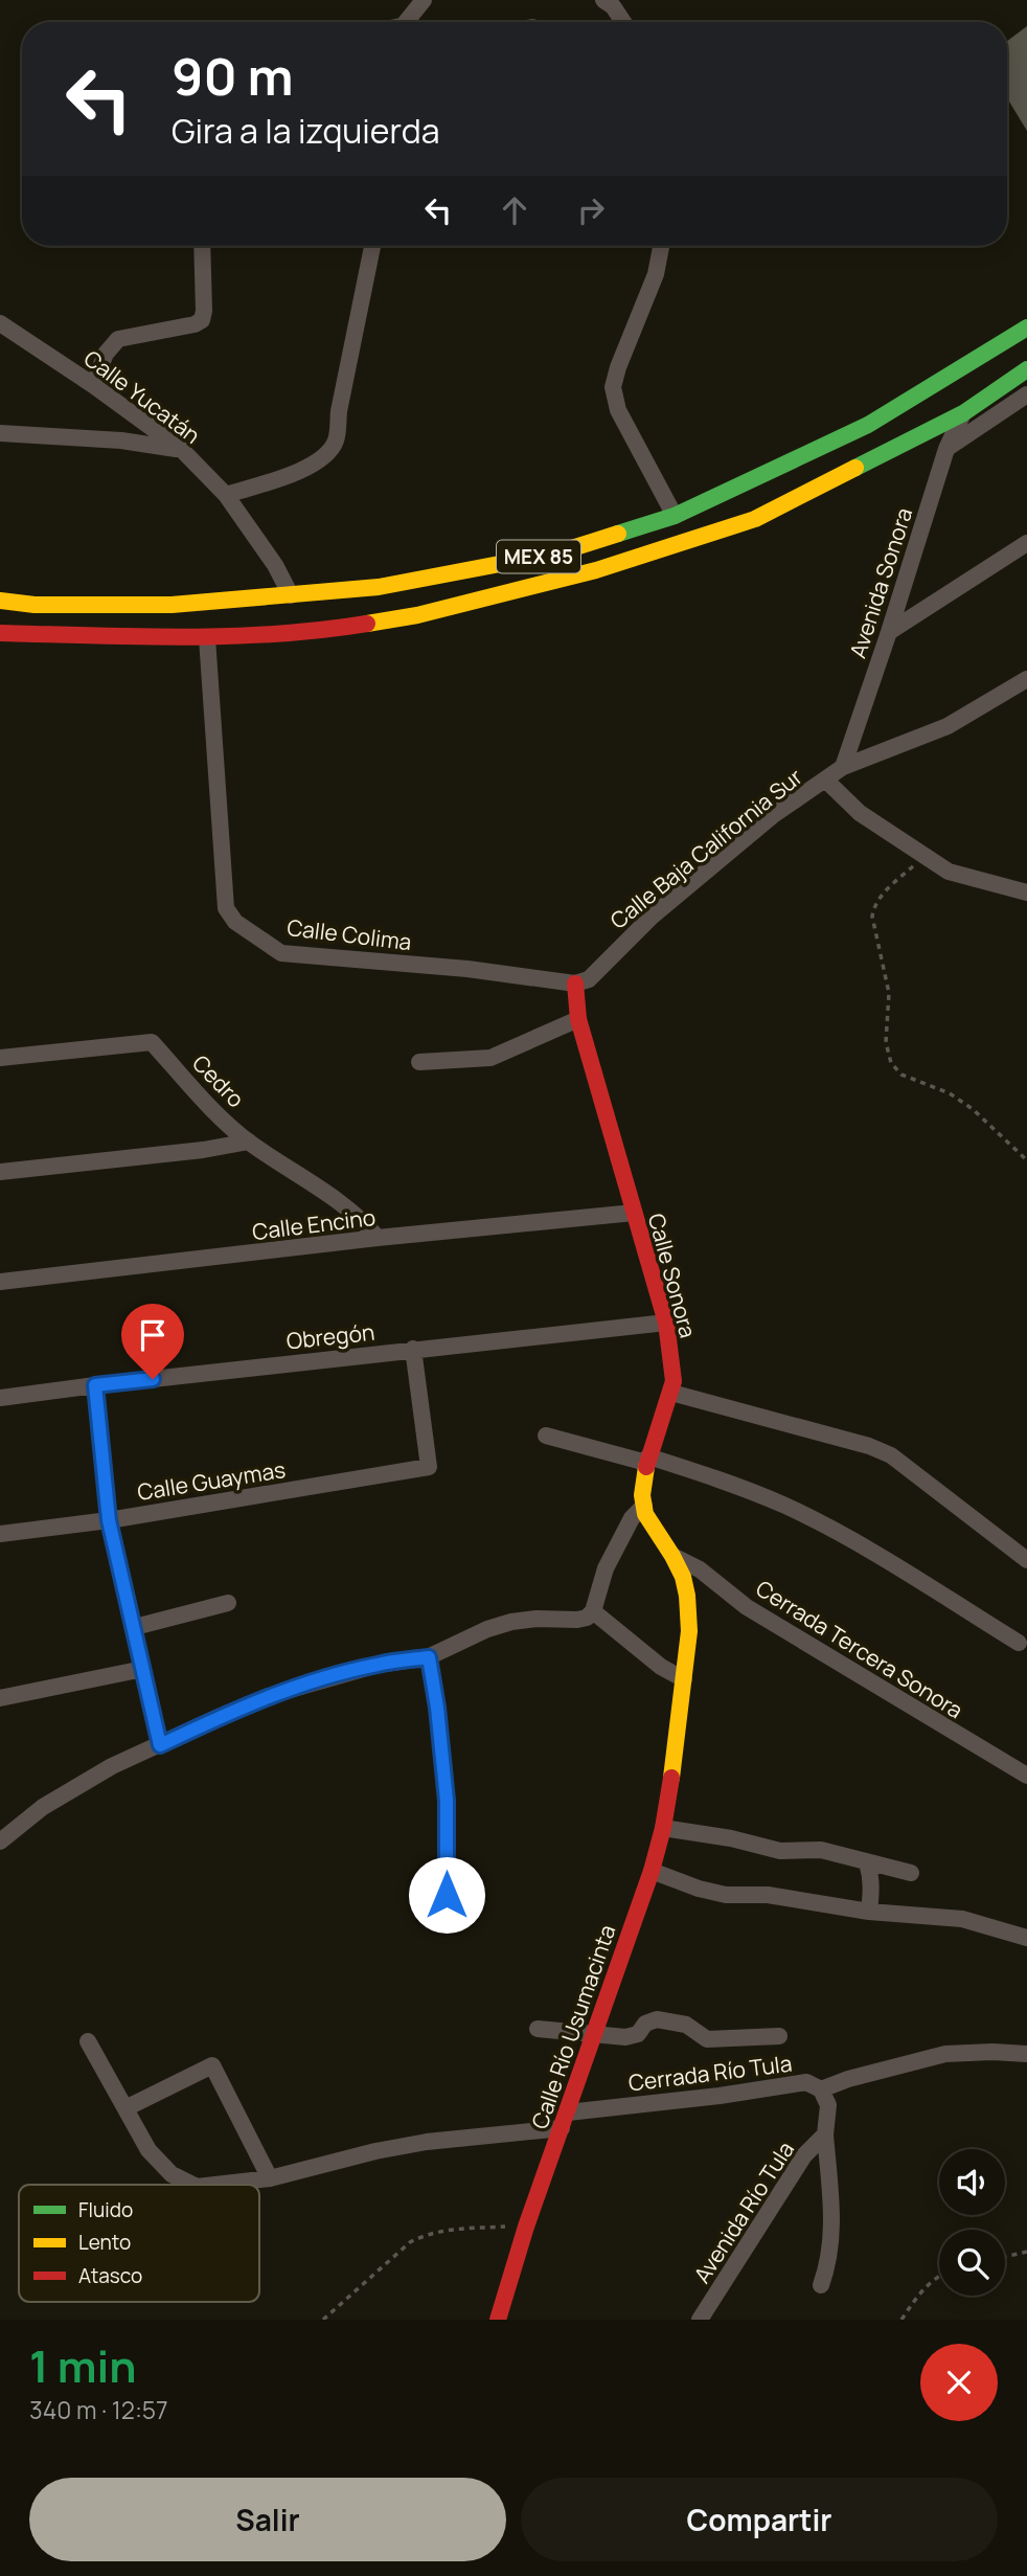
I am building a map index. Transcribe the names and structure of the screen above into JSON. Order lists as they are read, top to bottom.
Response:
{
  "streets": {
    "main road": ["MEX 85", "Calle Sonora", "Calle Río Usumacinta"],
    "street": [
      "Calle Yucatán",
      "Avenida Sonora",
      "Calle Baja California Sur",
      "Calle Colima",
      "Cedro",
      "Calle Encino",
      "Obregón",
      "Calle Guaymas",
      "Cerrada Tercera Sonora",
      "Cerrada Río Tula",
      "Avenida Río Tula"
    ]
  },
  "crossings": [
    ["Calle Yucatán", "MEX 85"],
    ["MEX 85", "Avenida Sonora"],
    ["MEX 85", "Calle Colima"],
    ["Avenida Sonora", "Calle Baja California Sur"],
    ["Calle Baja California Sur", "Calle Colima"],
    ["Calle Baja California Sur", "Calle Sonora"],
    ["Calle Colima", "Calle Sonora"],
    ["Cedro", "Calle Encino"],
    ["Calle Encino", "Calle Sonora"],
    ["Calle Sonora", "Obregón"],
    ["Calle Sonora", "Cerrada Tercera Sonora"],
    ["Calle Sonora", "Calle Río Usumacinta"],
    ["Obregón", "Calle Guaymas"],
    ["Calle Río Usumacinta", "Cerrada Río Tula"],
    ["Cerrada Río Tula", "Avenida Río Tula"]
  ],
  "legend": ["Fluido", "Lento", "Atasco"],
  "page": {
    "turn": ["90 m", "Gira a la izquierda"],
    "heading": ["1 min", "340 m · 12:57"],
    "buttons": ["Salir", "Compartir"]
  }
}
